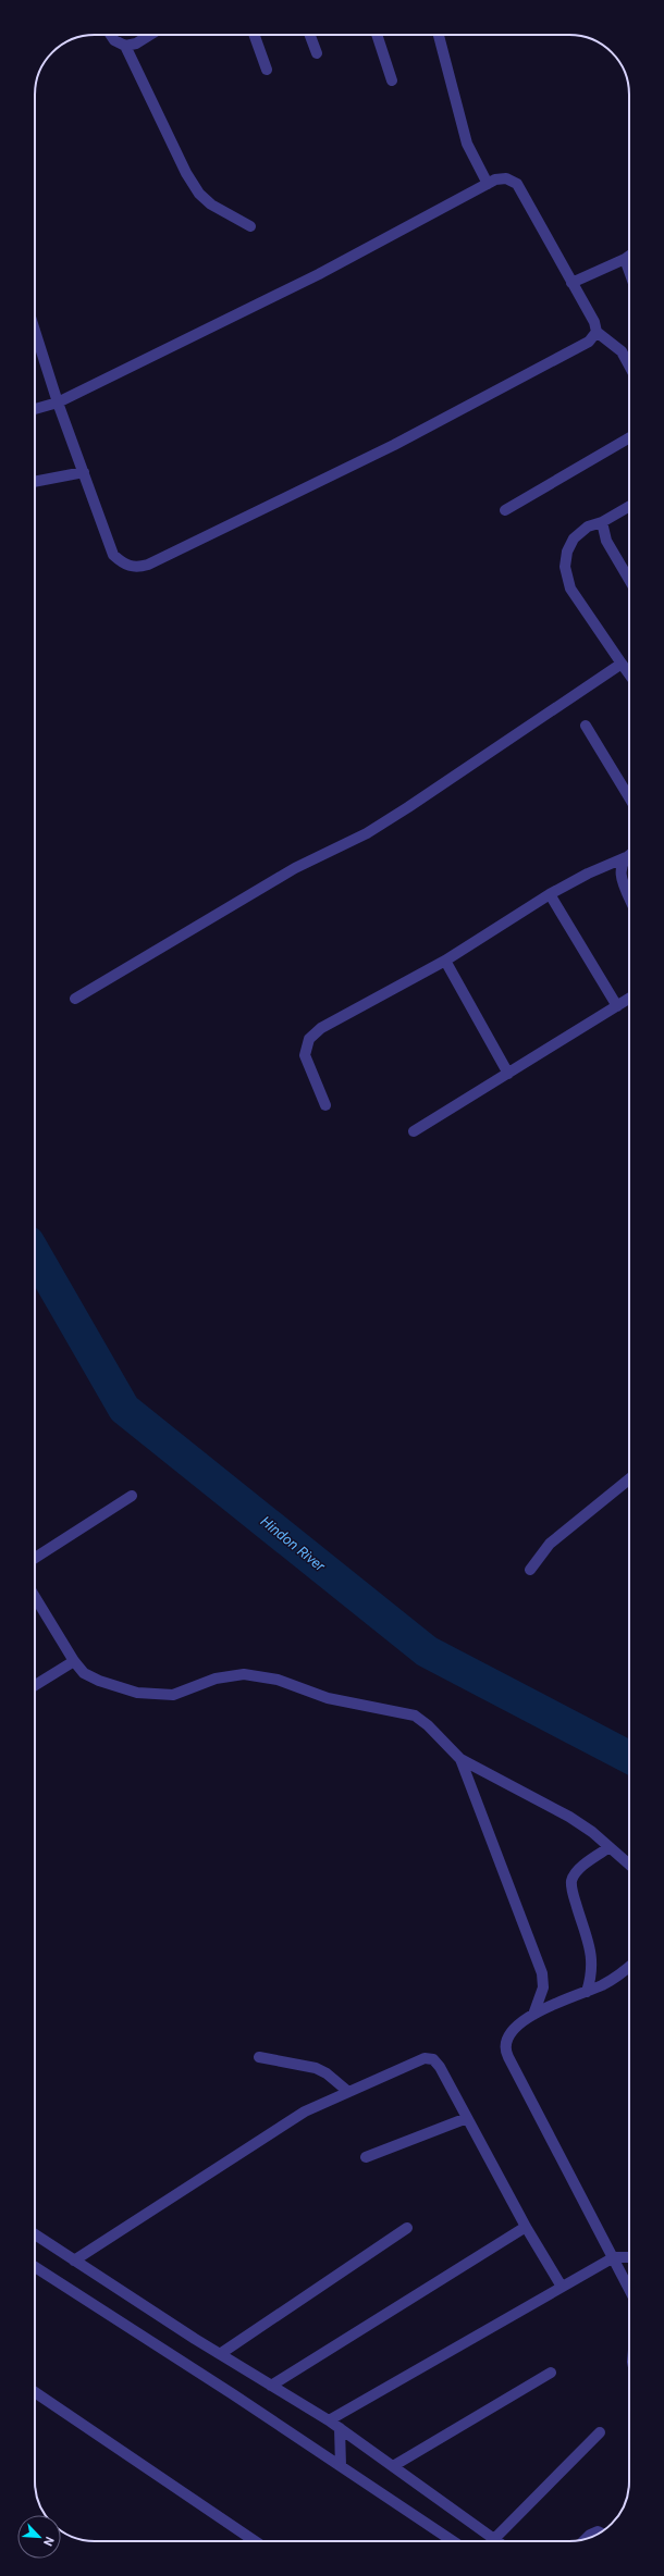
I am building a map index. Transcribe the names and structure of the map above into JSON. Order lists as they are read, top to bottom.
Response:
{
  "water": ["Hindon River"],
  "north": "bottom right"
}
